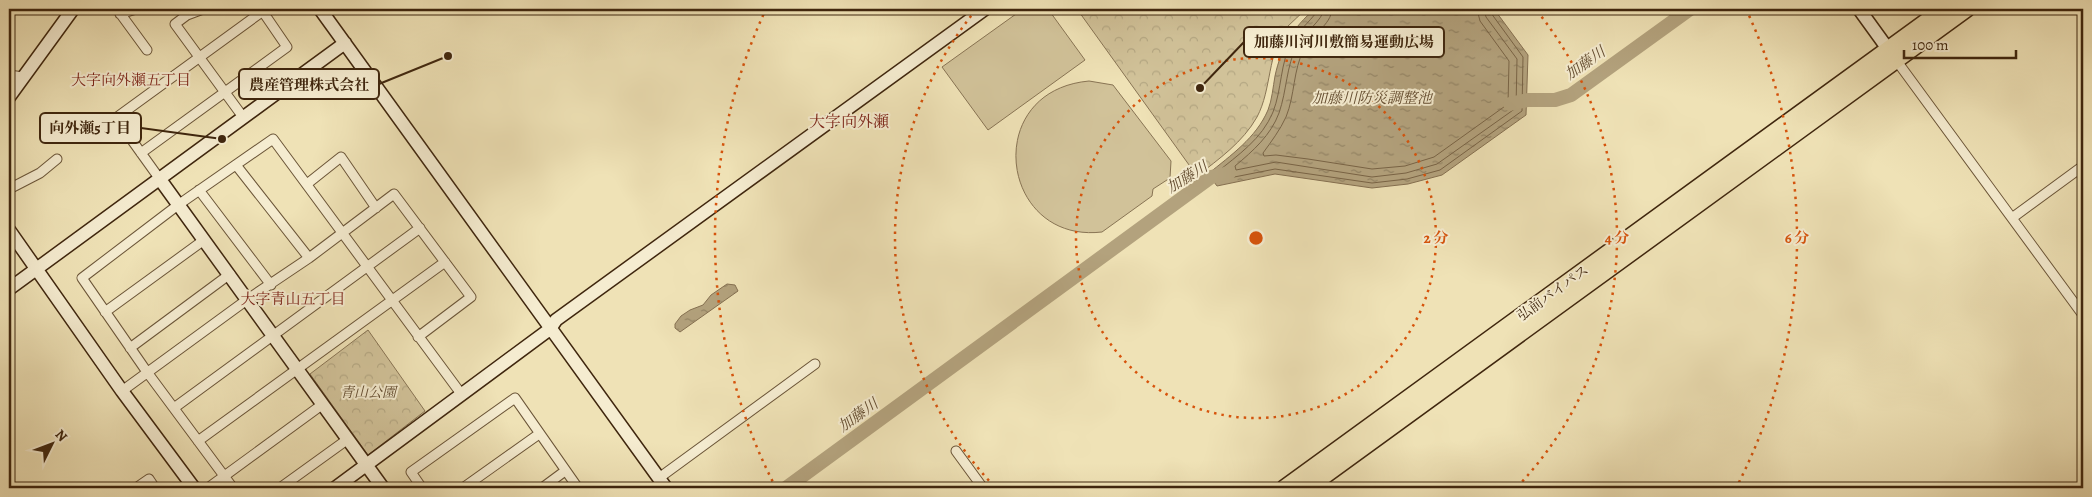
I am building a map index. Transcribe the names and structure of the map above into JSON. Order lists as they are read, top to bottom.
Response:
{
  "streets": {
    "highway": ["弘前バイパス"]
  },
  "districts": ["大字向外瀬五丁目", "大字向外瀬", "大字青山五丁目"],
  "water": ["加藤川", "加藤川防災調整池"],
  "parks": ["青山公園"],
  "places": ["農産管理株式会社", "加藤川河川敷簡易運動広場", "向外瀬5丁目"],
  "scale_bar": "100 m",
  "north": "top right",
  "rings": ["2 分", "4 分", "6 分"]
}
